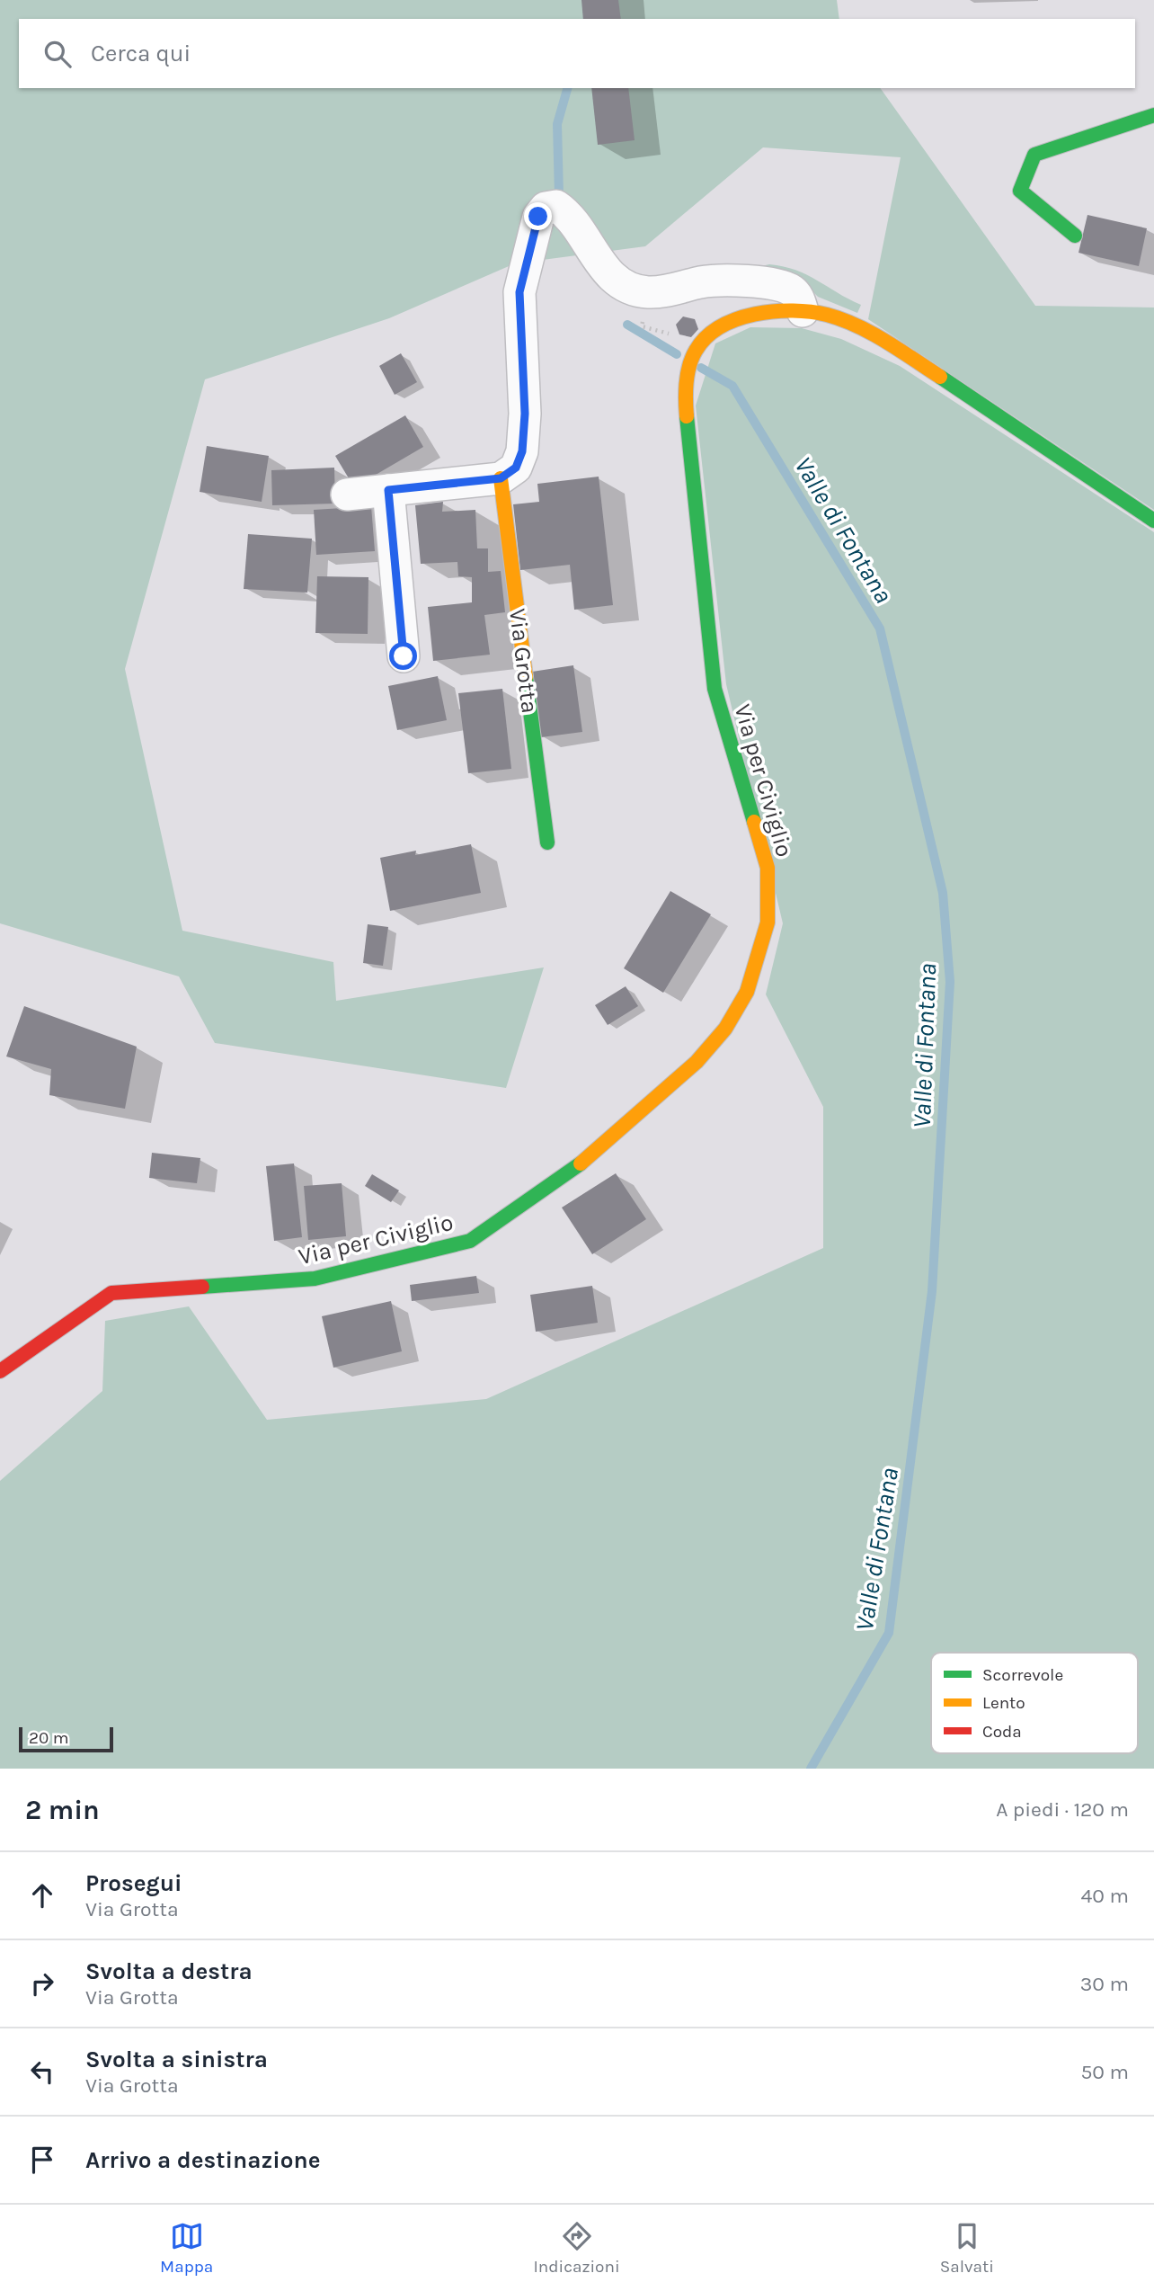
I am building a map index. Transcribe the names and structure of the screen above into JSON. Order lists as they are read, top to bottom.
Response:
{
  "streets": {
    "street": ["Via Grotta", "Via per Civiglio"]
  },
  "water": ["Valle di Fontana"],
  "legend": ["Scorrevole", "Lento", "Coda"],
  "scale_bar": "20 m",
  "page": {
    "search": "Cerca qui",
    "scale": "20 m",
    "heading": ["2 min", "A piedi · 120 m"],
    "list": [
      ["Prosegui", "Via Grotta", "40 m"],
      ["Svolta a destra", "Via Grotta", "30 m"],
      ["Svolta a sinistra", "Via Grotta", "50 m"],
      "Arrivo a destinazione"
    ],
    "nav": ["Mappa", "Indicazioni", "Salvati"]
  }
}
